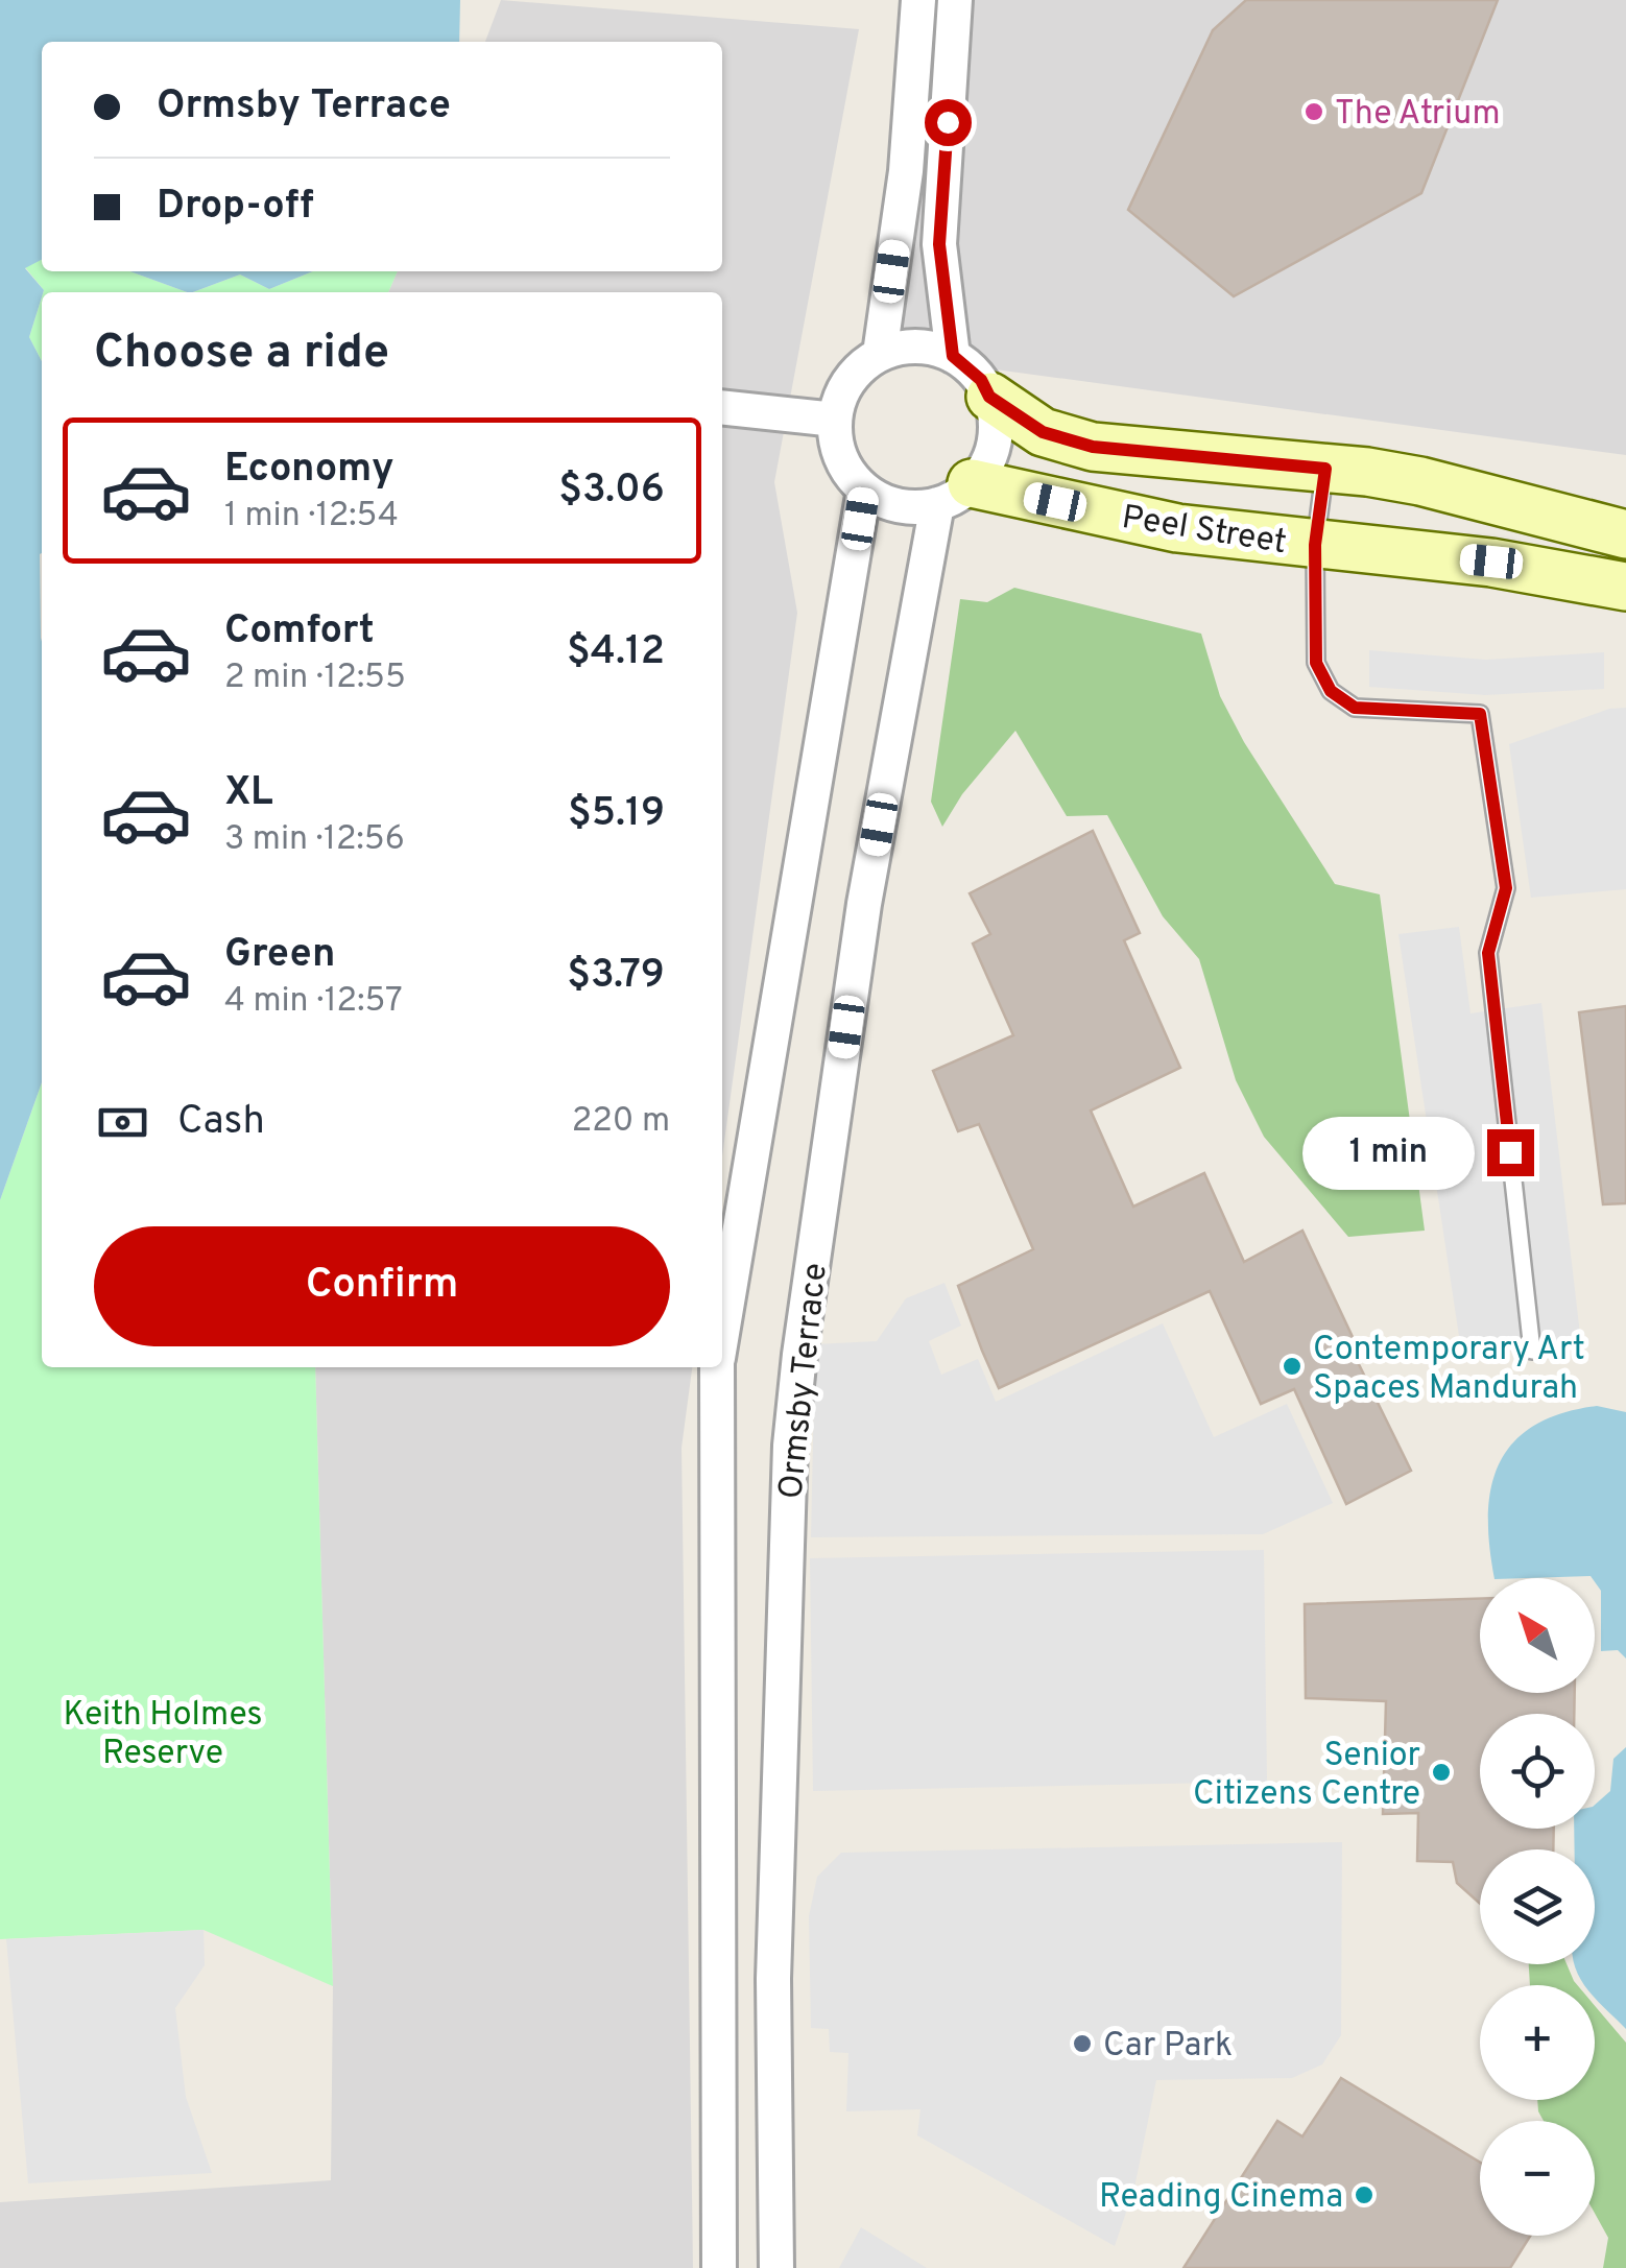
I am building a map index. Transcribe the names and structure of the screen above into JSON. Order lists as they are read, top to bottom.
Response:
{
  "streets": {
    "street": ["Peel Street", "Ormsby Terrace"]
  },
  "crossings": [
    ["Peel Street", "Ormsby Terrace"]
  ],
  "parks": ["Keith Holmes Reserve"],
  "places": [
    "The Atrium",
    "Contemporary Art Spaces Mandurah",
    "Senior Citizens Centre",
    "Car Park",
    "Reading Cinema"
  ],
  "north": "top left",
  "page": {
    "banner": ["Ormsby Terrace", "Drop-off"],
    "heading": "Choose a ride",
    "list": [
      {
        "name": "Economy",
        "note": "1 min · 12:54",
        "value": "$3.06"
      },
      {
        "name": "Comfort",
        "note": "2 min · 12:55",
        "value": "$4.12"
      },
      {
        "name": "XL",
        "note": "3 min · 12:56",
        "value": "$5.19"
      },
      {
        "name": "Green",
        "note": "4 min · 12:57",
        "value": "$3.79"
      }
    ],
    "pay": ["Cash", "220 m"],
    "bubble": "1 min",
    "buttons": "Confirm",
    "map_buttons": ["+", "−"]
  }
}
